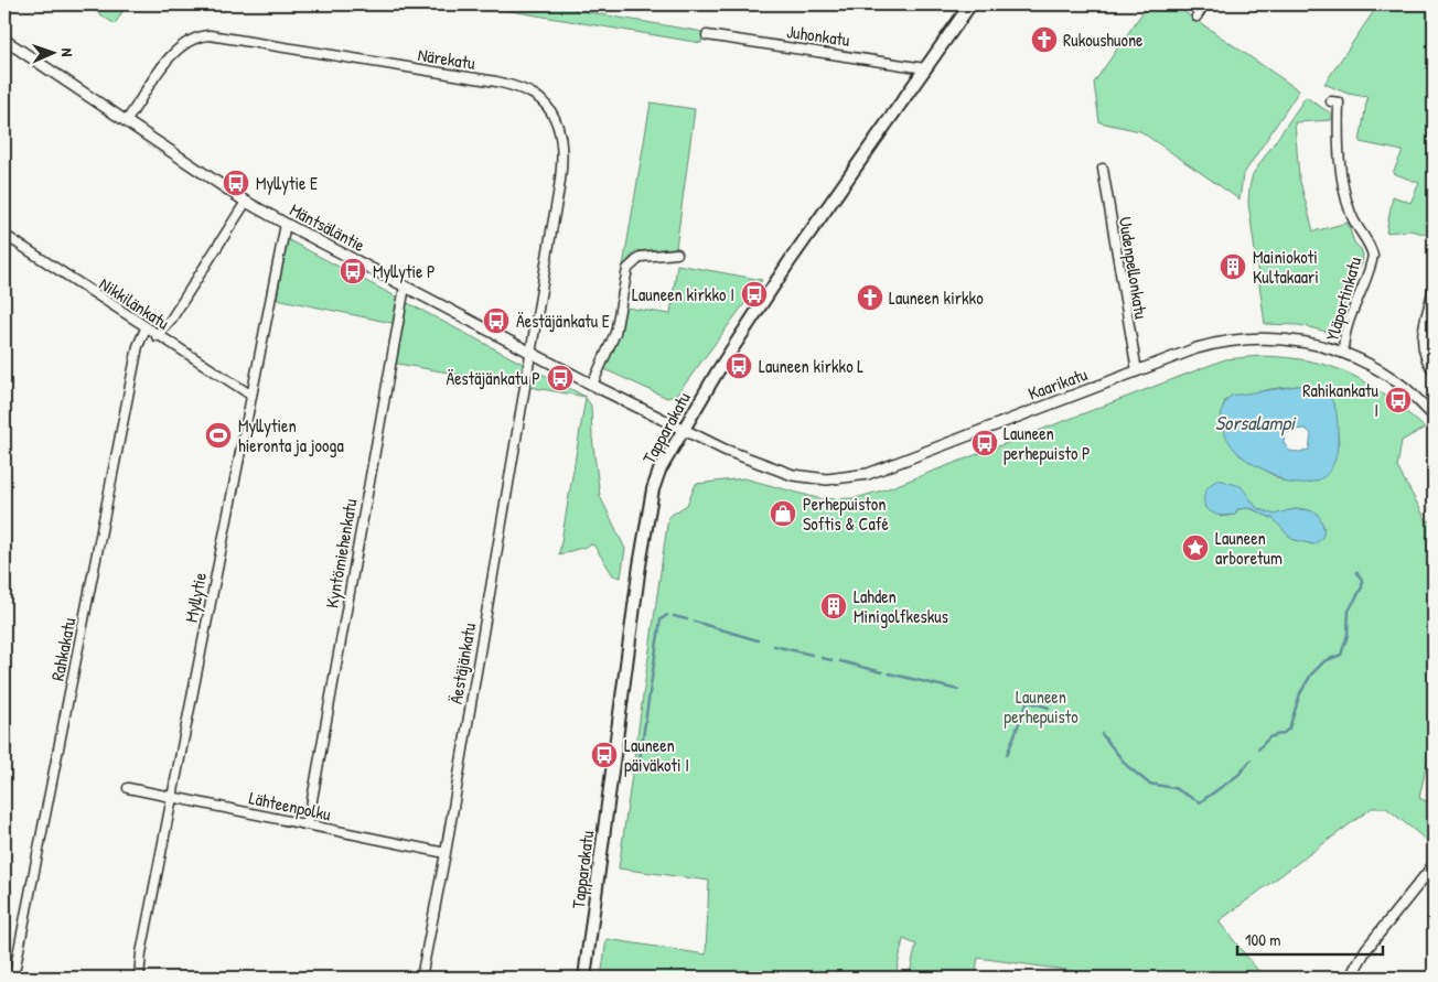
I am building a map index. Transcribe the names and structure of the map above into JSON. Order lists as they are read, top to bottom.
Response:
{
  "streets": {
    "main road": ["Tapparakatu"],
    "street": [
      "Juhonkatu",
      "Närekatu",
      "Mäntsäläntie",
      "Uudenpellonkatu",
      "Yläportinkatu",
      "Nikkilänkatu",
      "Kaarikatu",
      "Kyntömiehenkatu",
      "Myllytie",
      "Rahkakatu",
      "Äestäjänkatu",
      "Lähteenpolku"
    ]
  },
  "crossings": [
    ["Juhonkatu", "Tapparakatu"],
    ["Närekatu", "Mäntsäläntie"],
    ["Närekatu", "Äestäjänkatu"],
    ["Mäntsäläntie", "Kaarikatu"],
    ["Mäntsäläntie", "Tapparakatu"],
    ["Mäntsäläntie", "Kyntömiehenkatu"],
    ["Mäntsäläntie", "Myllytie"],
    ["Mäntsäläntie", "Äestäjänkatu"],
    ["Uudenpellonkatu", "Kaarikatu"],
    ["Yläportinkatu", "Kaarikatu"],
    ["Nikkilänkatu", "Myllytie"],
    ["Nikkilänkatu", "Rahkakatu"],
    ["Kaarikatu", "Tapparakatu"],
    ["Kyntömiehenkatu", "Lähteenpolku"],
    ["Myllytie", "Lähteenpolku"],
    ["Äestäjänkatu", "Lähteenpolku"]
  ],
  "water": ["Sorsalampi"],
  "parks": ["Launeen perhepuisto"],
  "places": {
    "church": ["Rukoushuone", "Launeen kirkko"],
    "bus stop": [
      "Myllytie E",
      "Myllytie P",
      "Launeen kirkko I",
      "Äestäjänkatu E",
      "Launeen kirkko L",
      "Äestäjänkatu P",
      "Rahikankatu I",
      "Launeen perhepuisto P",
      "Launeen päiväkoti I"
    ],
    "building": ["Mainiokoti Kultakaari", "Lahden Minigolfkeskus"],
    "sports": ["Myllytien hieronta ja jooga"],
    "shop": ["Perhepuiston Softis & Café"],
    "place": ["Launeen arboretum"]
  },
  "scale_bar": "100 m",
  "north": "right"
}
